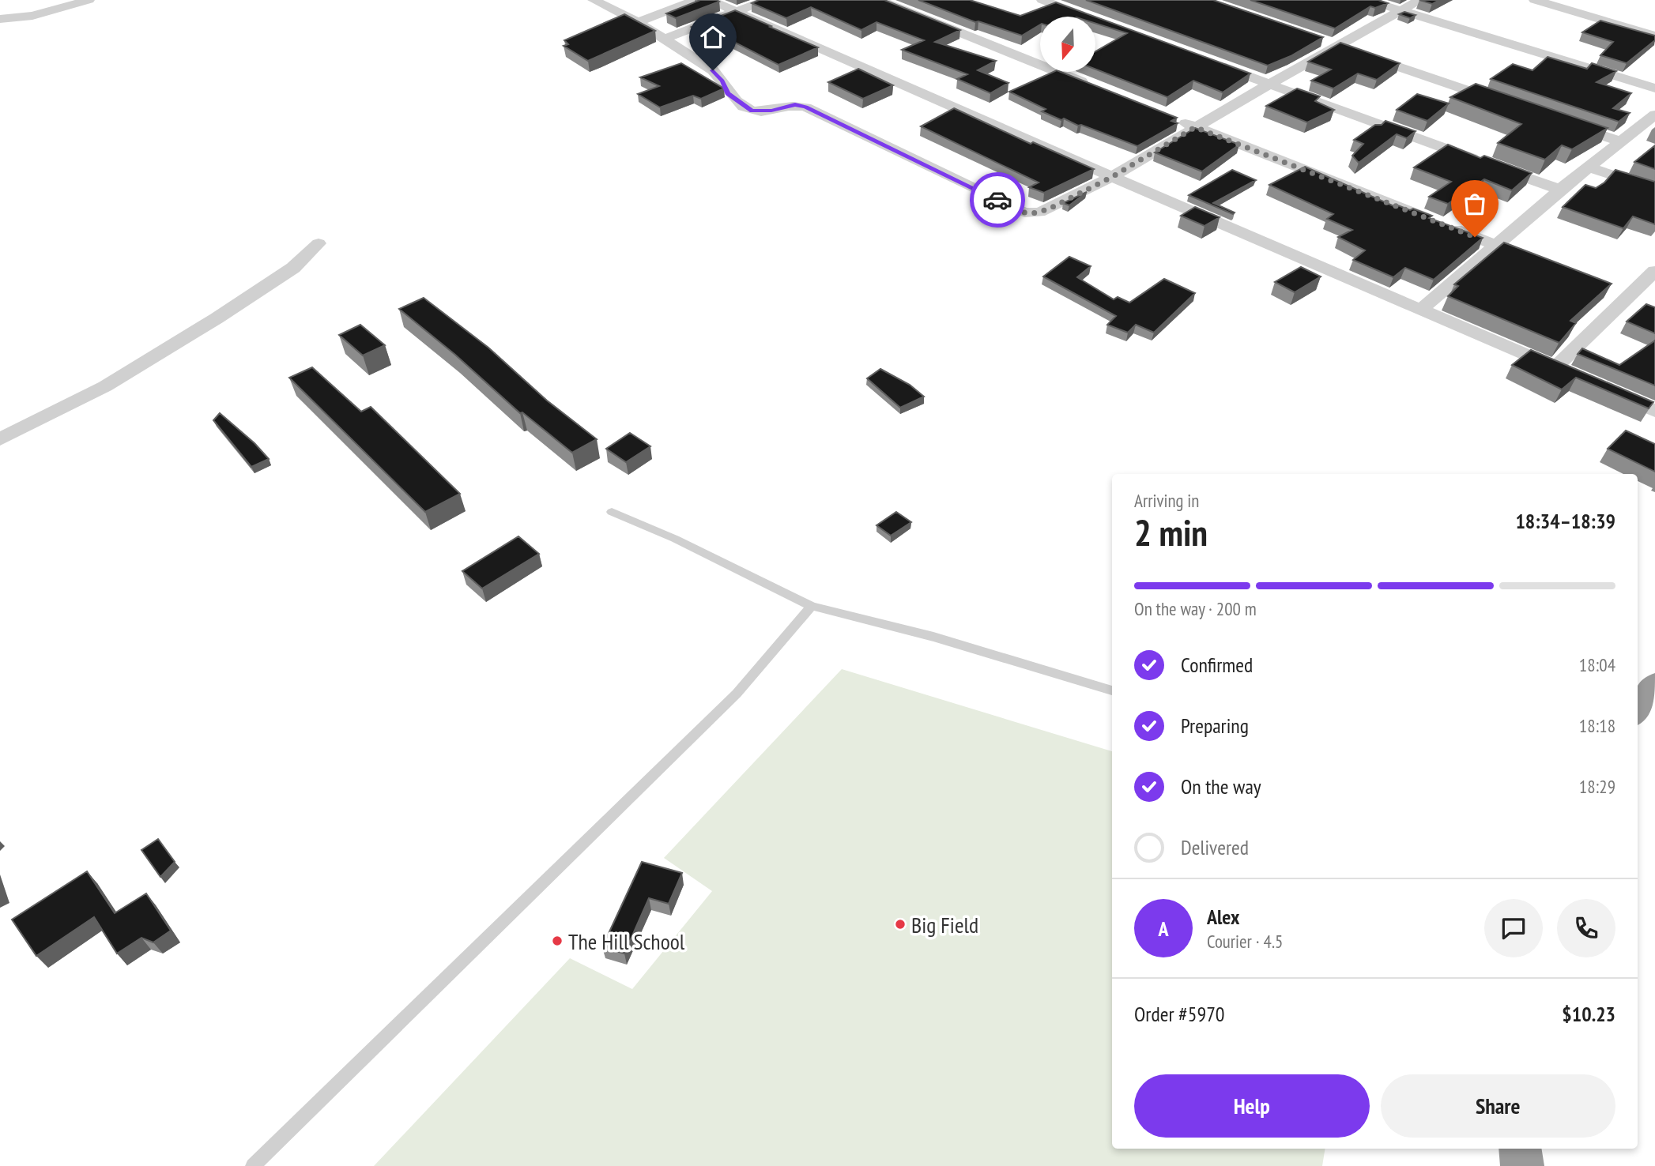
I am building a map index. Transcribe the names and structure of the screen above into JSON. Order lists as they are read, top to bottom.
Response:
{
  "places": ["Big Field", "The Hill School"],
  "north": "bottom",
  "page": {
    "heading": ["2 min", "Arriving in", "18:34–18:39"],
    "panel": [
      "Alex",
      "Courier · 4.5",
      "Order #5970",
      "$10.23"
    ],
    "bar": "On the way · 200 m",
    "list": [
      ["Confirmed", "18:04"],
      ["Preparing", "18:18"],
      ["On the way", "18:29"],
      "Delivered"
    ],
    "round": "A",
    "buttons": ["Help", "Share"]
  }
}
